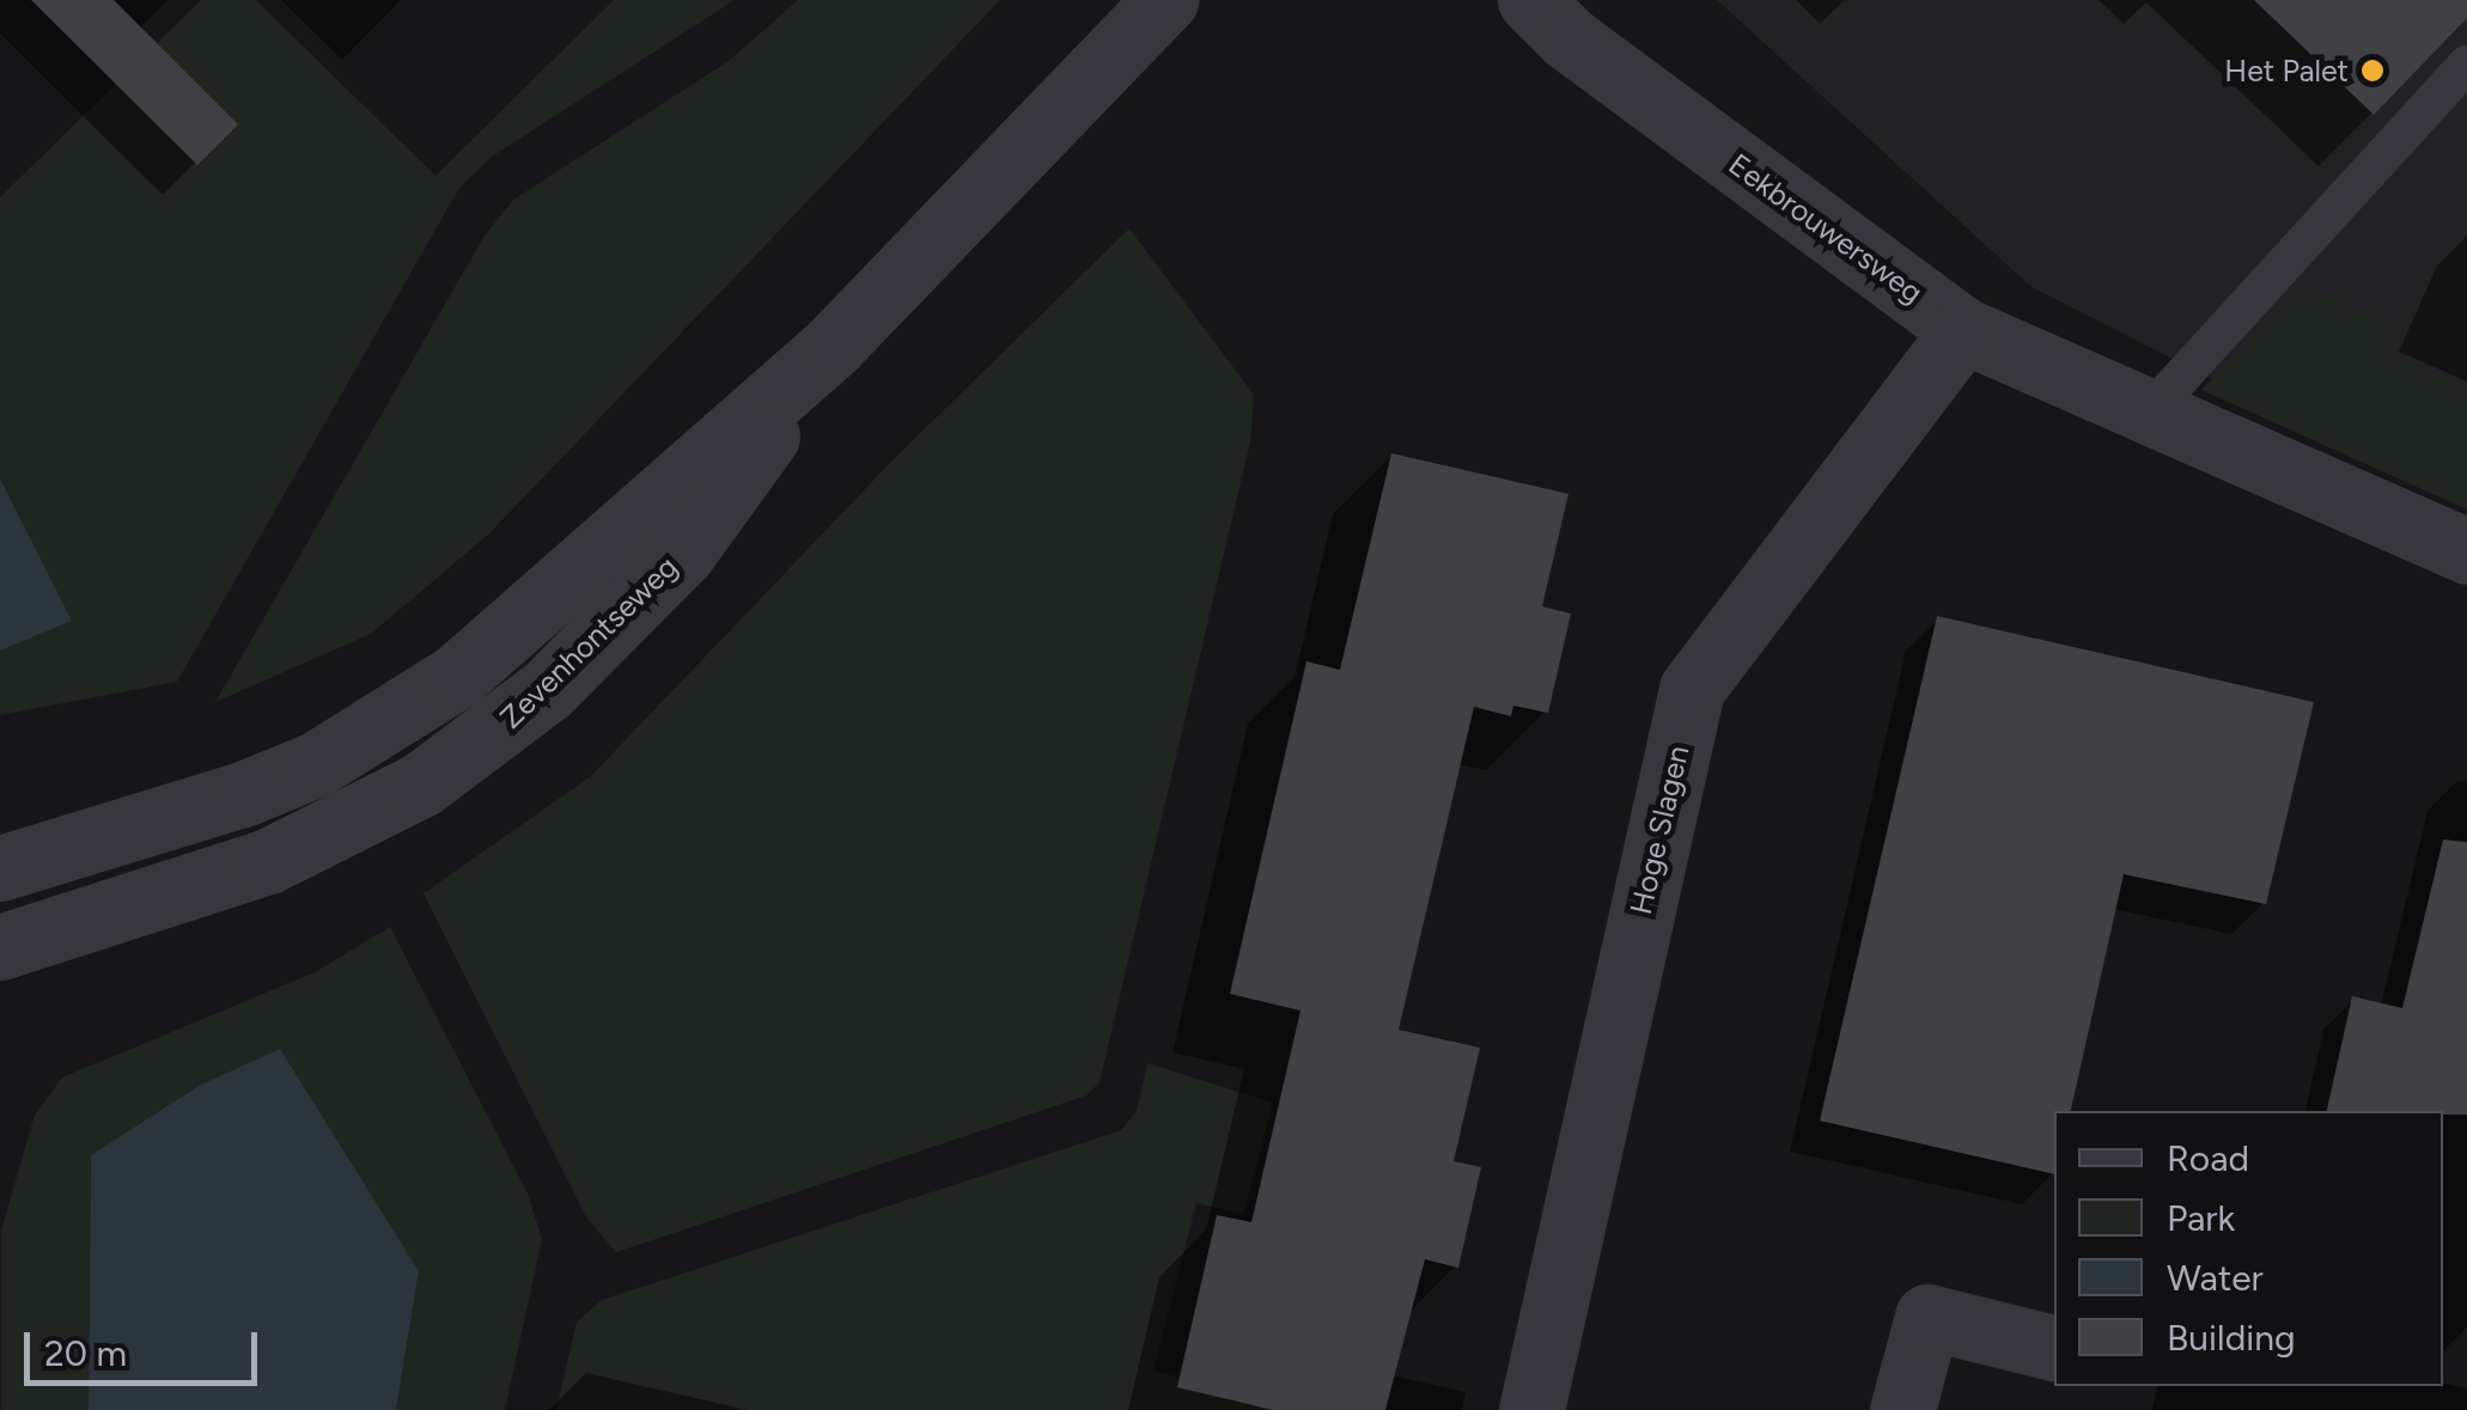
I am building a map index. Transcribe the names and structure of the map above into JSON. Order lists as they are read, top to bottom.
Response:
{
  "streets": {
    "street": ["Eekbrouwersweg", "Zevenhontseweg", "Hoge Slagen"]
  },
  "crossings": [
    ["Eekbrouwersweg", "Hoge Slagen"]
  ],
  "places": ["Het Palet"],
  "legend": [
    "Road",
    "Park",
    "Water",
    "Building"
  ],
  "scale_bar": "20 m"
}
